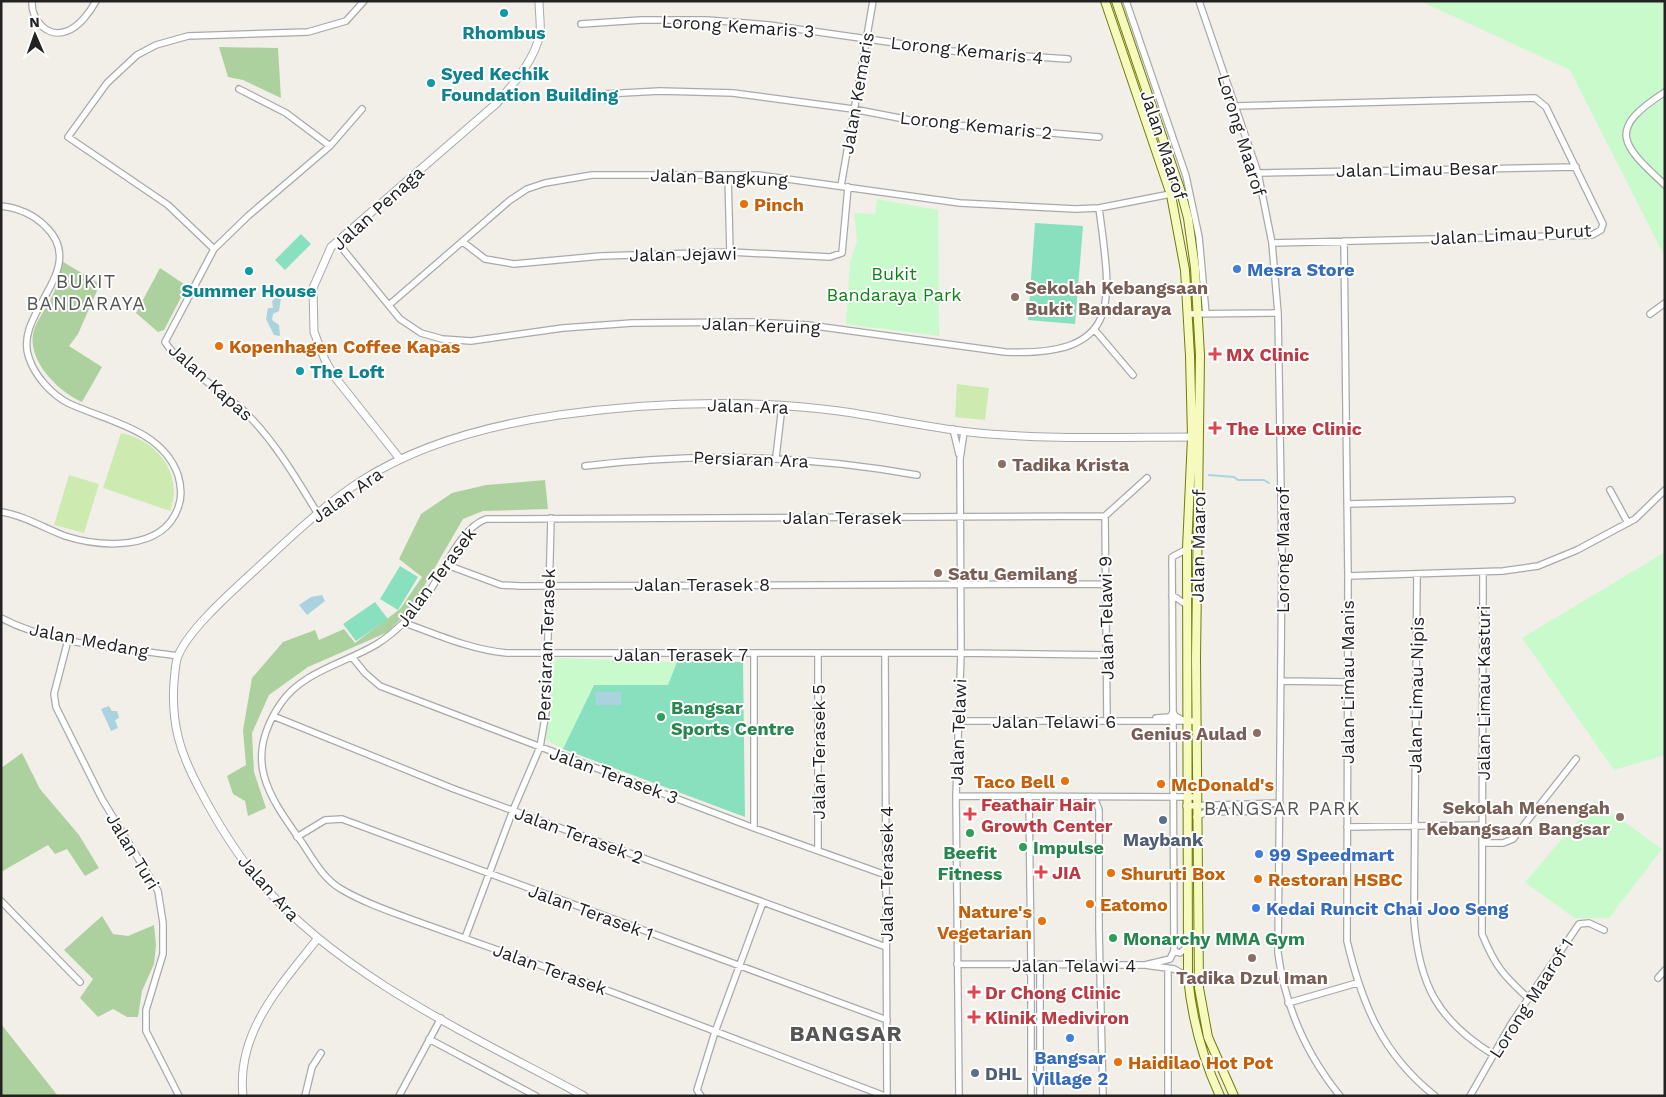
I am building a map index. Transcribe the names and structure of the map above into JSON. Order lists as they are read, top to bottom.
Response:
{
  "streets": {
    "main road": ["Jalan Maarof"],
    "street": [
      "Lorong Kemaris 3",
      "Lorong Kemaris 4",
      "Jalan Kemaris",
      "Lorong Kemaris 2",
      "Lorong Maarof",
      "Jalan Limau Besar",
      "Jalan Bangkung",
      "Jalan Penaga",
      "Jalan Limau Purut",
      "Jalan Jejawi",
      "Jalan Keruing",
      "Jalan Kapas",
      "Jalan Ara",
      "Persiaran Ara",
      "Jalan Terasek",
      "Jalan Terasek 8",
      "Jalan Telawi 9",
      "Jalan Medang",
      "Persiaran Terasek",
      "Jalan Terasek 7",
      "Jalan Limau Manis",
      "Jalan Limau Kasturi",
      "Jalan Limau Nipis",
      "Jalan Telawi 6",
      "Jalan Telawi",
      "Jalan Terasek 5",
      "Jalan Terasek 3",
      "Jalan Terasek 2",
      "Jalan Turi",
      "Jalan Terasek 4",
      "Jalan Terasek 1",
      "Jalan Telawi 4",
      "Lorong Maarof 1"
    ]
  },
  "crossings": [
    ["Lorong Kemaris 3", "Lorong Kemaris 4"],
    ["Lorong Kemaris 3", "Jalan Kemaris"],
    ["Lorong Kemaris 4", "Jalan Kemaris"],
    ["Jalan Kemaris", "Lorong Kemaris 2"],
    ["Jalan Kemaris", "Jalan Bangkung"],
    ["Lorong Maarof", "Jalan Limau Besar"],
    ["Lorong Maarof", "Jalan Limau Purut"],
    ["Jalan Maarof", "Jalan Bangkung"],
    ["Jalan Maarof", "Jalan Ara"],
    ["Jalan Maarof", "Jalan Telawi 6"],
    ["Jalan Maarof", "Jalan Telawi 4"],
    ["Jalan Limau Besar", "Jalan Limau Purut"],
    ["Jalan Bangkung", "Jalan Jejawi"],
    ["Jalan Bangkung", "Jalan Keruing"],
    ["Jalan Penaga", "Jalan Keruing"],
    ["Jalan Penaga", "Jalan Ara"],
    ["Jalan Limau Purut", "Jalan Limau Manis"],
    ["Jalan Kapas", "Jalan Ara"],
    ["Jalan Ara", "Persiaran Ara"],
    ["Jalan Ara", "Jalan Medang"],
    ["Jalan Ara", "Jalan Telawi"],
    ["Jalan Terasek", "Jalan Terasek 8"],
    ["Jalan Terasek", "Persiaran Terasek"],
    ["Jalan Terasek", "Jalan Terasek 7"],
    ["Jalan Terasek", "Jalan Telawi"],
    ["Jalan Terasek", "Jalan Terasek 3"],
    ["Jalan Terasek", "Jalan Terasek 2"],
    ["Jalan Terasek", "Jalan Terasek 4"],
    ["Jalan Terasek", "Jalan Terasek 1"],
    ["Jalan Terasek 8", "Jalan Telawi 9"],
    ["Jalan Terasek 8", "Persiaran Terasek"],
    ["Jalan Terasek 8", "Jalan Telawi"],
    ["Jalan Telawi 9", "Jalan Terasek 7"],
    ["Jalan Telawi 9", "Jalan Telawi 6"],
    ["Jalan Medang", "Jalan Turi"],
    ["Persiaran Terasek", "Jalan Terasek 7"],
    ["Persiaran Terasek", "Jalan Terasek 3"],
    ["Persiaran Terasek", "Jalan Terasek 2"],
    ["Persiaran Terasek", "Jalan Terasek 1"],
    ["Jalan Terasek 7", "Jalan Telawi"],
    ["Jalan Terasek 7", "Jalan Terasek 5"],
    ["Jalan Terasek 7", "Jalan Terasek 4"],
    ["Jalan Limau Kasturi", "Lorong Maarof 1"],
    ["Jalan Limau Nipis", "Lorong Maarof 1"],
    ["Jalan Telawi 6", "Jalan Telawi"],
    ["Jalan Telawi", "Jalan Telawi 4"],
    ["Jalan Terasek 5", "Jalan Terasek 3"],
    ["Jalan Terasek 3", "Jalan Terasek 4"],
    ["Jalan Terasek 2", "Jalan Terasek 4"],
    ["Jalan Terasek 4", "Jalan Terasek 1"]
  ],
  "districts": ["BUKIT BANDARAYA", "BANGSAR PARK", "BANGSAR"],
  "parks": ["Bukit Bandaraya Park"],
  "places": {
    "other": [
      "Rhombus",
      "Syed Kechik Foundation Building",
      "Pinch",
      "Mesra Store",
      "Summer House",
      "Sekolah Kebangsaan Bukit Bandaraya",
      "Kopenhagen Coffee Kapas",
      "The Loft",
      "Tadika Krista",
      "Satu Gemilang",
      "Bangsar Sports Centre",
      "Genius Aulad",
      "Taco Bell",
      "McDonald's",
      "Sekolah Menengah Kebangsaan Bangsar",
      "Maybank",
      "Beefit Fitness",
      "Impulse",
      "99 Speedmart",
      "Shuruti Box",
      "Restoran HSBC",
      "Eatomo",
      "Kedai Runcit Chai Joo Seng",
      "Nature's Vegetarian",
      "Monarchy MMA Gym",
      "Tadika Dzul Iman",
      "Bangsar Village 2",
      "Haidilao Hot Pot",
      "DHL"
    ],
    "health": [
      "MX Clinic",
      "The Luxe Clinic",
      "Feathair Hair Growth Center",
      "JIA",
      "Dr Chong Clinic",
      "Klinik Mediviron"
    ]
  },
  "north": "top"
}
